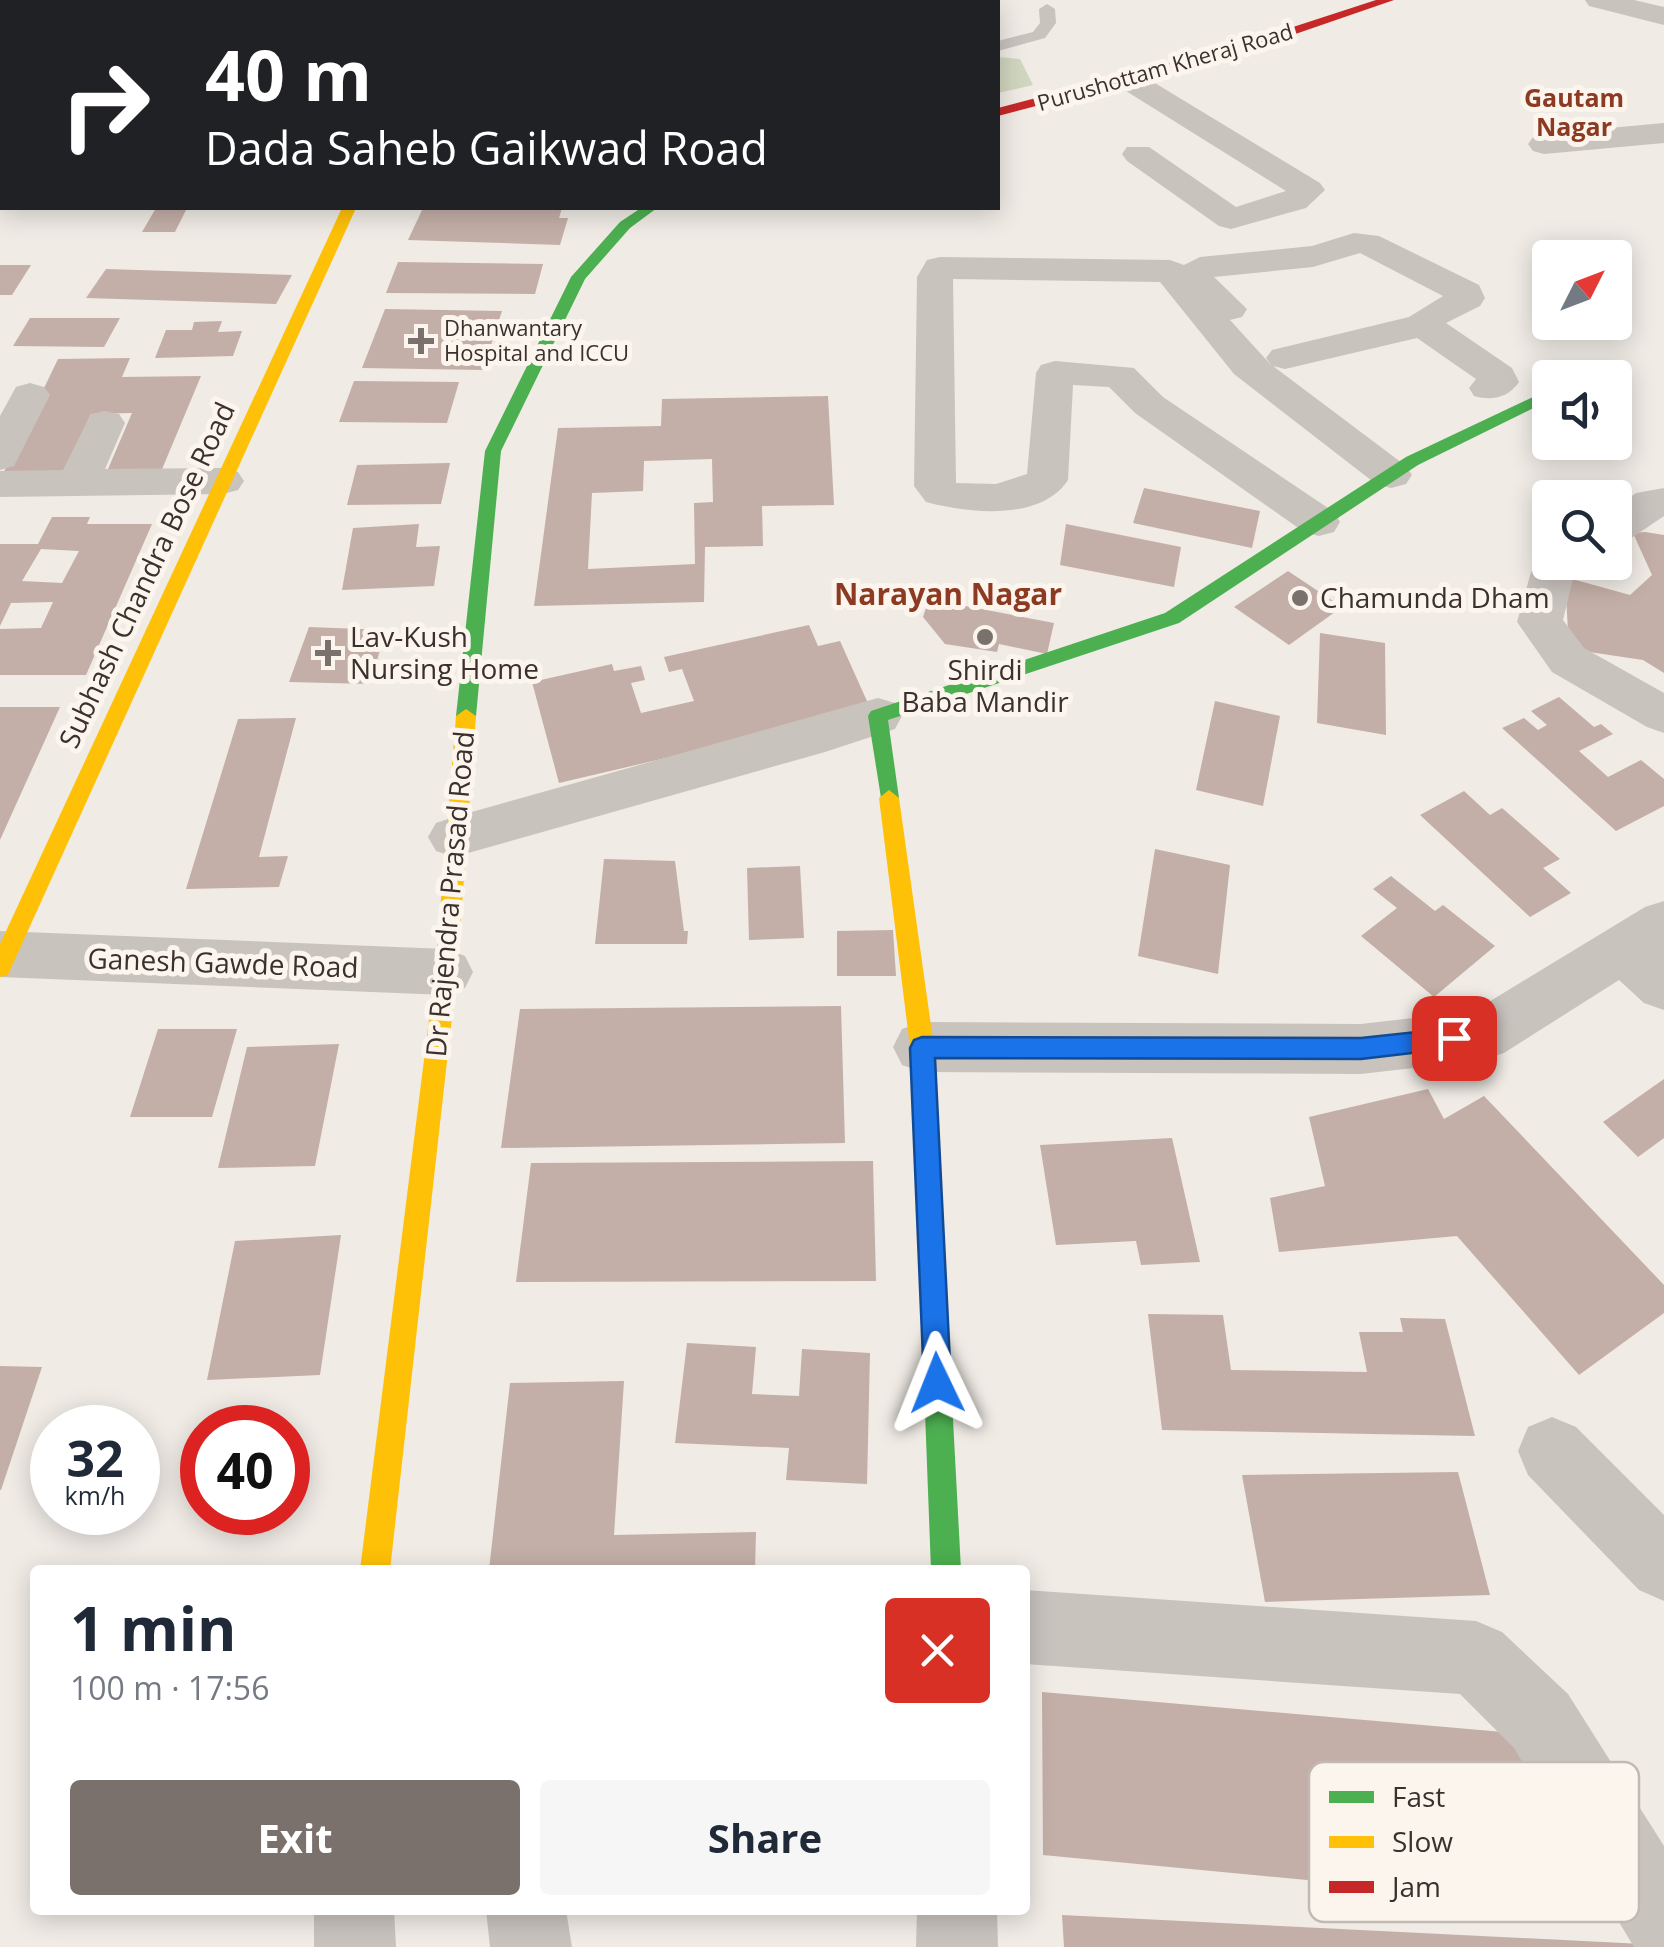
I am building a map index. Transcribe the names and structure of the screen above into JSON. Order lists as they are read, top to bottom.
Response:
{
  "streets": {
    "street": [
      "Purushottam Kheraj Road",
      "Subhash Chandra Bose Road",
      "Dr Rajendra Prasad Road",
      "Ganesh Gawde Road"
    ]
  },
  "crossings": [
    ["Subhash Chandra Bose Road", "Ganesh Gawde Road"],
    ["Dr Rajendra Prasad Road", "Ganesh Gawde Road"]
  ],
  "districts": ["Gautam Nagar", "Narayan Nagar"],
  "places": {
    "health": ["Dhanwantary Hospital and ICCU", "Lav-Kush Nursing Home"],
    "other": ["Chamunda Dham", "Shirdi Baba Mandir"]
  },
  "legend": ["Fast", "Slow", "Jam"],
  "north": "top right",
  "page": {
    "turn": ["40 m", "Dada Saheb Gaikwad Road"],
    "speed": "32 km/h",
    "limit": "40",
    "heading": ["1 min", "100 m · 17:56"],
    "buttons": ["Exit", "Share"]
  }
}
